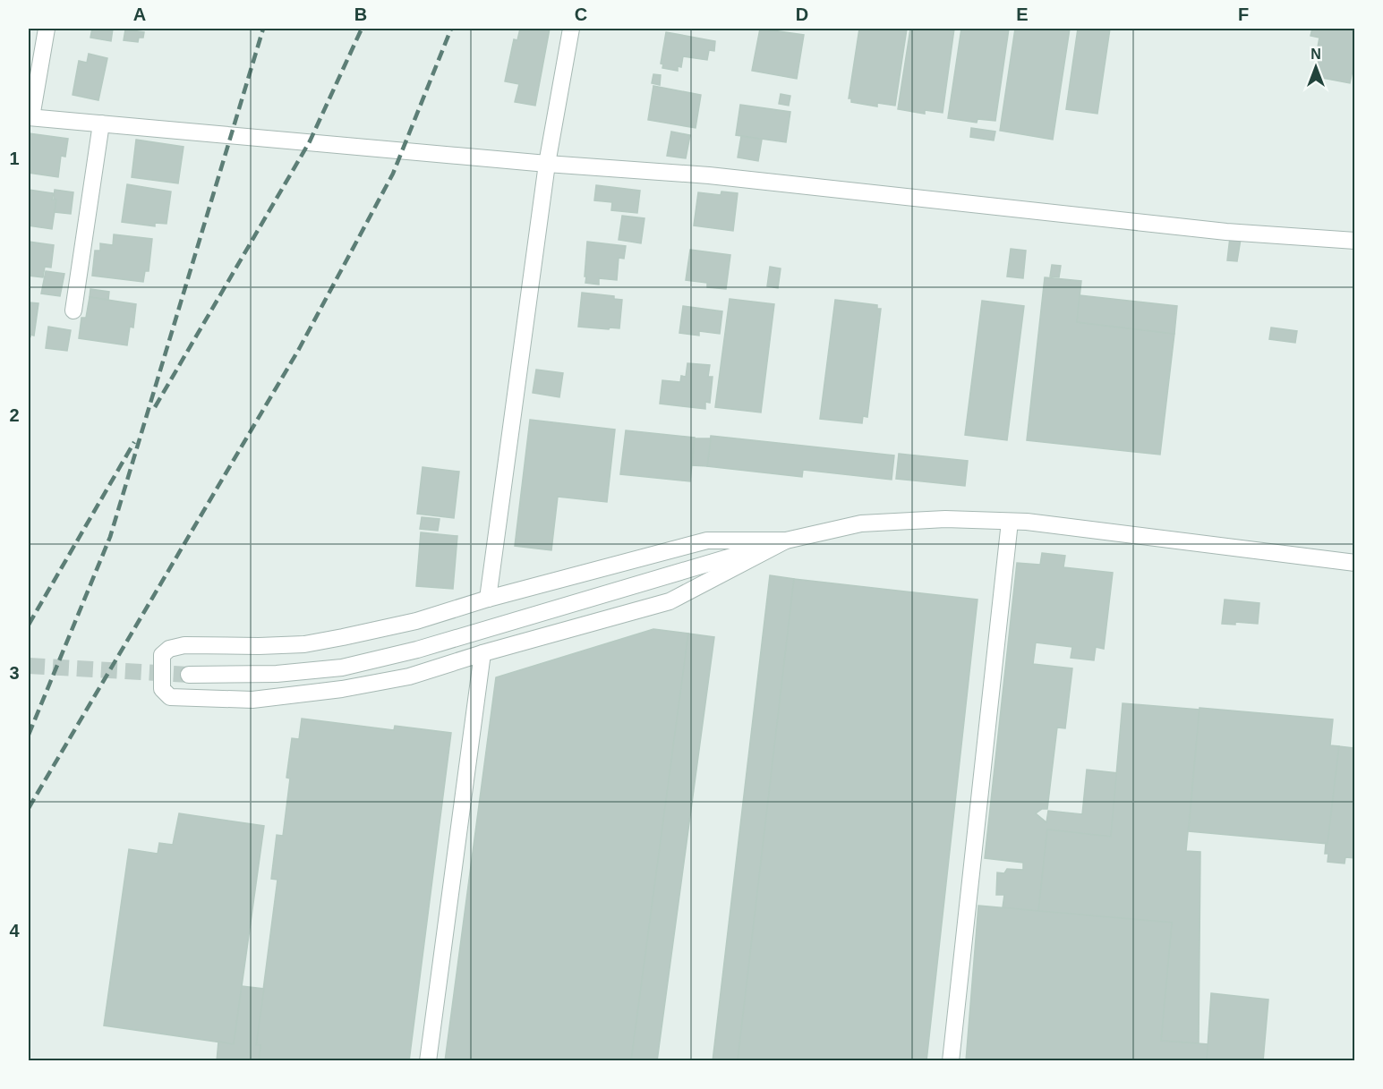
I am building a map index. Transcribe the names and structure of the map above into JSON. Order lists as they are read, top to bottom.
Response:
{
  "north": "top",
  "grid": {
    "columns": [
      "A",
      "B",
      "C",
      "D",
      "E",
      "F"
    ],
    "rows": [
      "1",
      "2",
      "3",
      "4"
    ]
  }
}
